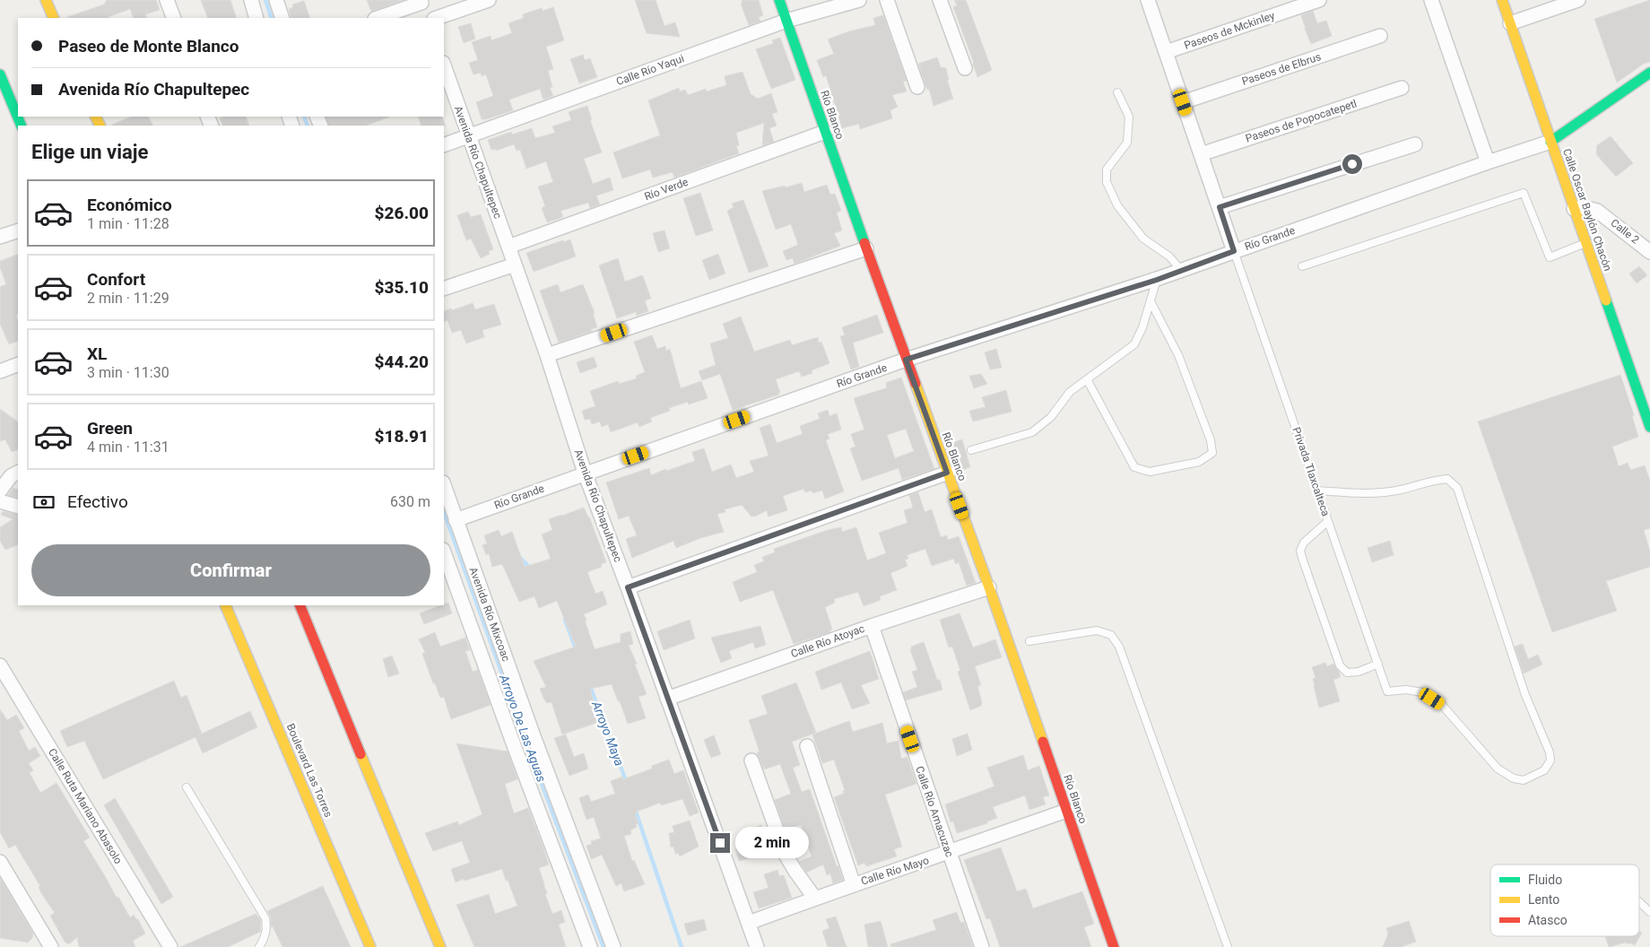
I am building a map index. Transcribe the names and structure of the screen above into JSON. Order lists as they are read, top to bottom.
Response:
{
  "streets": {
    "street": [
      "Paseos de Mckinley",
      "Paseos de Elbrus",
      "Calle Río Yaqui",
      "Río Blanco",
      "Paseos de Popocatepetl",
      "Avenida Río Chapultepec",
      "Río Verde",
      "Calle Oscar Baylón Chacón",
      "Calle 2",
      "Río Grande",
      "Avenida Río Mixcoac",
      "Calle Río Atoyac",
      "Boulevard Las Torres",
      "Calle Ruta Mariano Abasolo",
      "Calle Río Amacuzac",
      "Calle Río Mayo"
    ],
    "lane": ["Privada Tlaxcalteca"]
  },
  "crossings": [
    ["Calle Río Yaqui", "Río Blanco"],
    ["Calle Río Yaqui", "Avenida Río Chapultepec"],
    ["Río Blanco", "Río Verde"],
    ["Río Blanco", "Río Grande"],
    ["Río Blanco", "Calle Río Atoyac"],
    ["Río Blanco", "Calle Río Mayo"],
    ["Avenida Río Chapultepec", "Río Verde"],
    ["Avenida Río Chapultepec", "Río Grande"],
    ["Avenida Río Chapultepec", "Calle Río Atoyac"],
    ["Avenida Río Chapultepec", "Calle Río Mayo"],
    ["Calle Oscar Baylón Chacón", "Calle 2"],
    ["Calle Oscar Baylón Chacón", "Río Grande"],
    ["Río Grande", "Privada Tlaxcalteca"],
    ["Río Grande", "Avenida Río Mixcoac"],
    ["Calle Río Atoyac", "Calle Río Amacuzac"],
    ["Calle Río Amacuzac", "Calle Río Mayo"]
  ],
  "water": ["Arroyo De Las Aguas", "Arroyo Maya"],
  "legend": ["Fluido", "Lento", "Atasco"],
  "page": {
    "banner": ["Paseo de Monte Blanco", "Avenida Río Chapultepec"],
    "heading": "Elige un viaje",
    "list": [
      {
        "name": "Económico",
        "note": "1 min · 11:28",
        "value": "$26.00"
      },
      {
        "name": "Confort",
        "note": "2 min · 11:29",
        "value": "$35.10"
      },
      {
        "name": "XL",
        "note": "3 min · 11:30",
        "value": "$44.20"
      },
      {
        "name": "Green",
        "note": "4 min · 11:31",
        "value": "$18.91"
      }
    ],
    "pay": ["Efectivo", "630 m"],
    "buttons": "Confirmar",
    "bubble": "2 min"
  }
}
